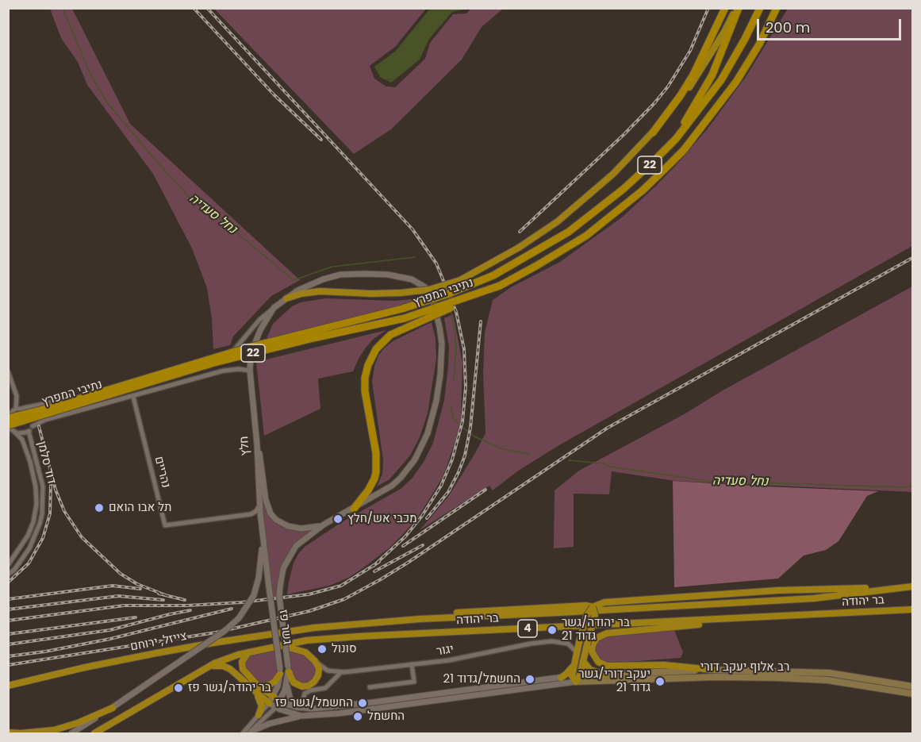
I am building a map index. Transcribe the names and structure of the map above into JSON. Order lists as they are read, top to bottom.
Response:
{
  "streets": {
    "highway": [
      "22",
      "נתיבי המפרץ",
      "בר יהודה",
      "4",
      "צייזל, ירוחם"
    ],
    "main road": ["רב אלוף יעקב דורי"],
    "street": [
      "חלץ",
      "דוד סלמן",
      "נהריים",
      "גשר פז",
      "יגור"
    ]
  },
  "crossings": [
    ["נתיבי המפרץ", "דוד סלמן"],
    ["חלץ", "גשר פז"],
    ["בר יהודה", "צייזל, ירוחם"]
  ],
  "water": ["נחל סעדיה"],
  "places": [
    "תל אבו הואם",
    "מכבי אש/חלץ",
    "בר יהודה/גשר גדוד 21",
    "סונול",
    "החשמל/גדוד 21",
    "יעקב דורי/גשר גדוד 21",
    "בר יהודה/גשר פז",
    "החשמל/גשר פז",
    "החשמל"
  ],
  "scale_bar": "200 m"
}
